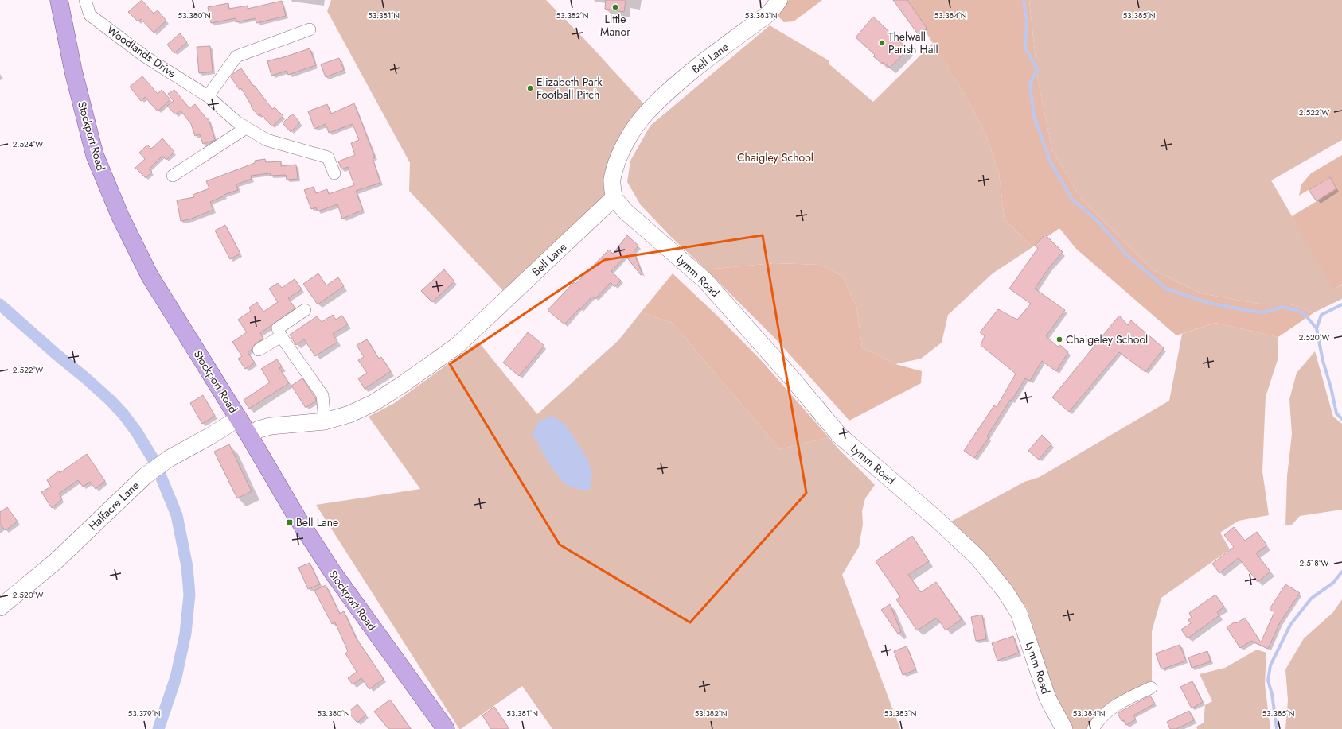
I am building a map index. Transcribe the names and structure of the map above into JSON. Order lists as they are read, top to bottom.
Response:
{
  "streets": {
    "main road": [
      "Bell Lane",
      "Stockport Road",
      "Lymm Road",
      "Halfacre Lane"
    ],
    "street": ["Woodlands Drive"]
  },
  "crossings": [
    ["Bell Lane", "Stockport Road"],
    ["Bell Lane", "Lymm Road"],
    ["Stockport Road", "Halfacre Lane"]
  ],
  "parks": ["Chaigley School"],
  "places": {
    "other": [
      "Little Manor",
      "Thelwall Parish Hall",
      "Elizabeth Park Football Pitch",
      "Chaigeley School"
    ],
    "transit": ["Bell Lane"]
  },
  "coordinates": [
    "53.380°N",
    "53.381°N",
    "53.382°N",
    "53.383°N",
    "53.384°N",
    "53.385°N",
    "2.522°W",
    "2.524°W",
    "2.520°W",
    "2.518°W",
    "53.379°N"
  ]
}
